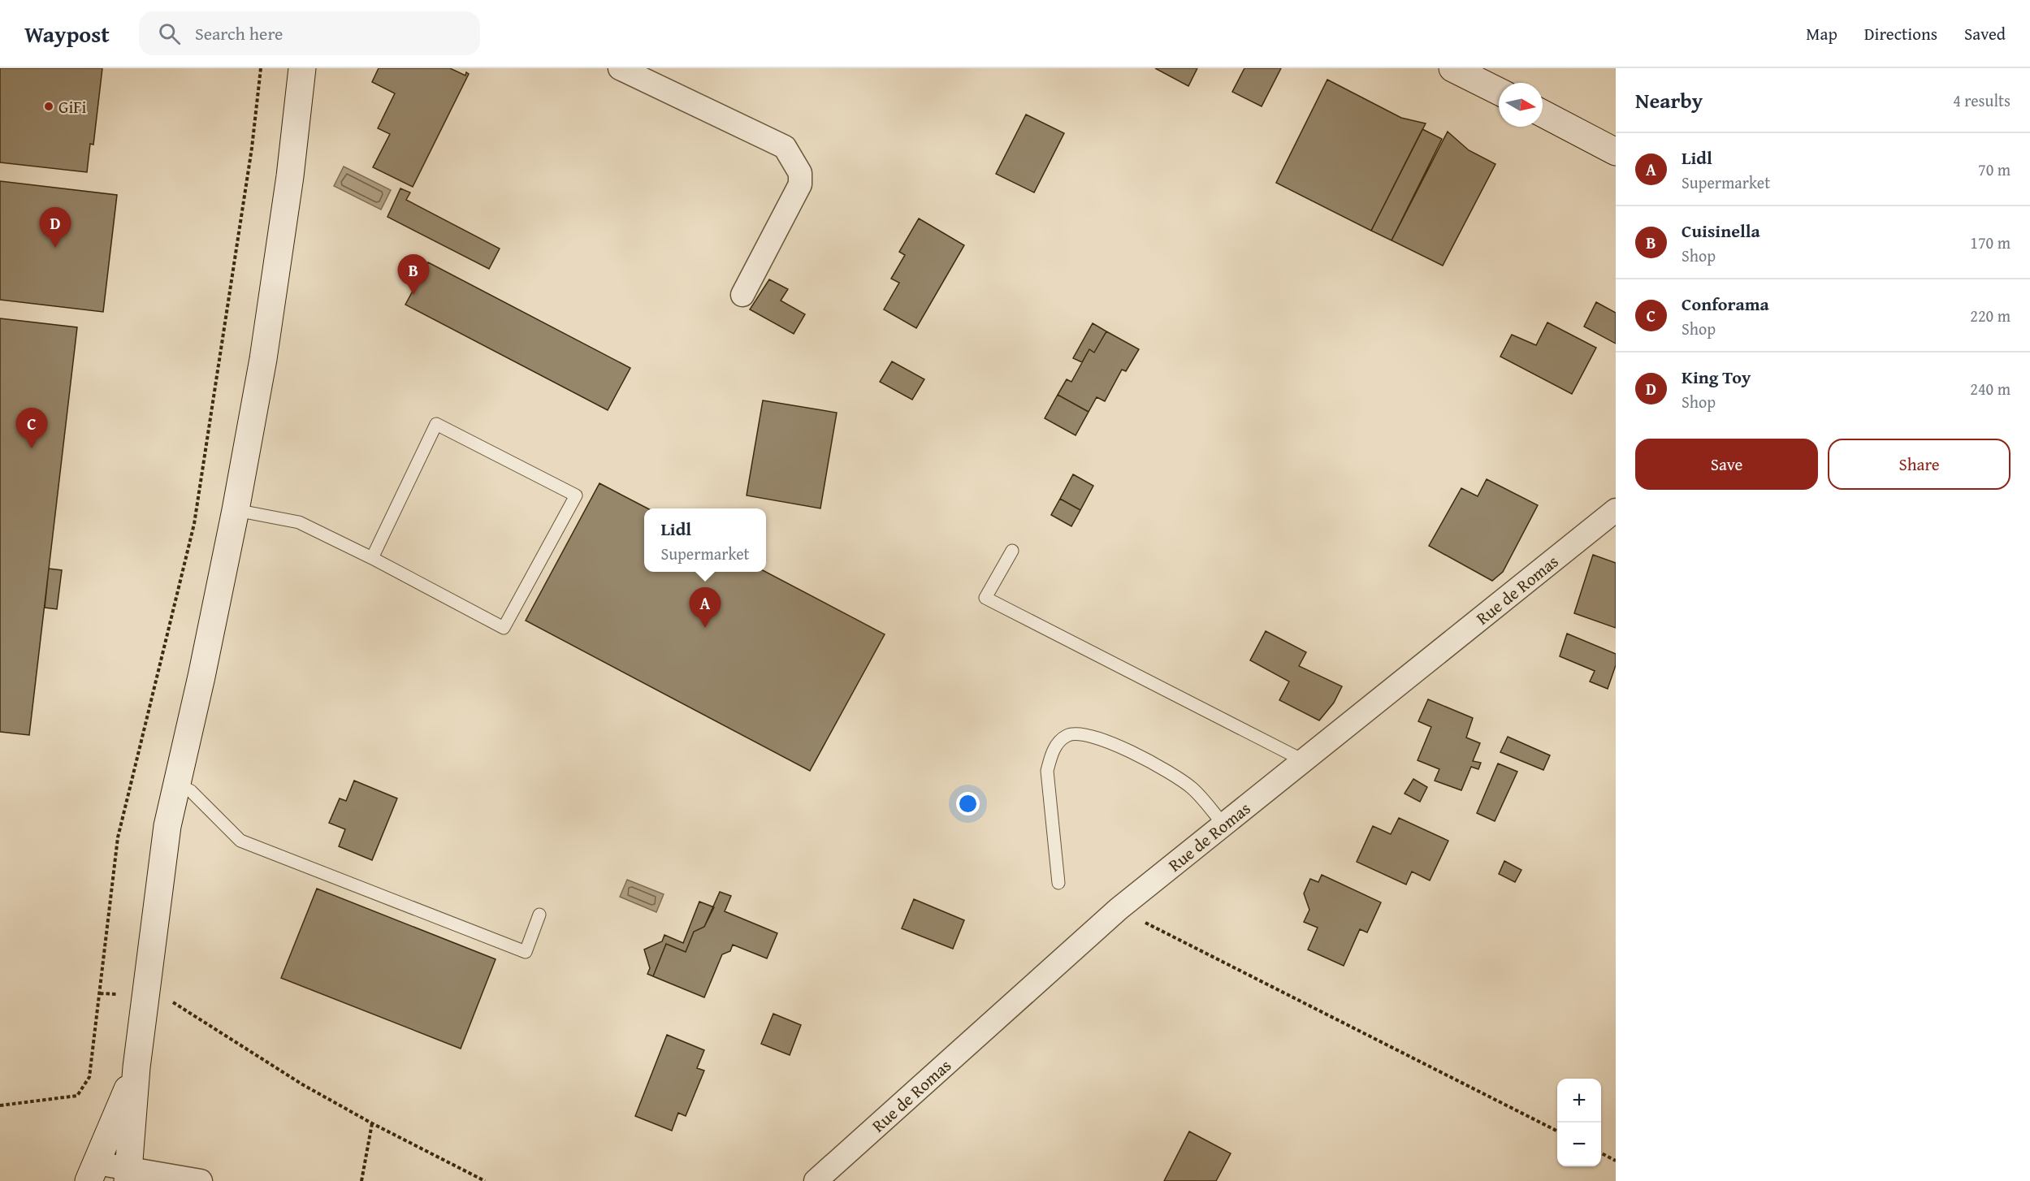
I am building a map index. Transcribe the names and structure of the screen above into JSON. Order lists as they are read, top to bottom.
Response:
{
  "streets": {
    "street": ["Rue de Romas"]
  },
  "places": ["GiFi"],
  "north": "right",
  "page": {
    "header": "Waypost",
    "search": "Search here",
    "nav": ["Map", "Directions", "Saved"],
    "heading": ["Nearby", "4 results"],
    "list": [
      {
        "mark": "A",
        "name": "Lidl",
        "note": "Supermarket",
        "value": "70 m"
      },
      {
        "mark": "B",
        "name": "Cuisinella",
        "note": "Shop",
        "value": "170 m"
      },
      {
        "mark": "C",
        "name": "Conforama",
        "note": "Shop",
        "value": "220 m"
      },
      {
        "mark": "D",
        "name": "King Toy",
        "note": "Shop",
        "value": "240 m"
      }
    ],
    "pins": [
      "D",
      "B",
      "C",
      "A"
    ],
    "buttons": ["Save", "Share"],
    "popup": ["Lidl", "Supermarket"],
    "map_buttons": ["+", "−"]
  }
}
